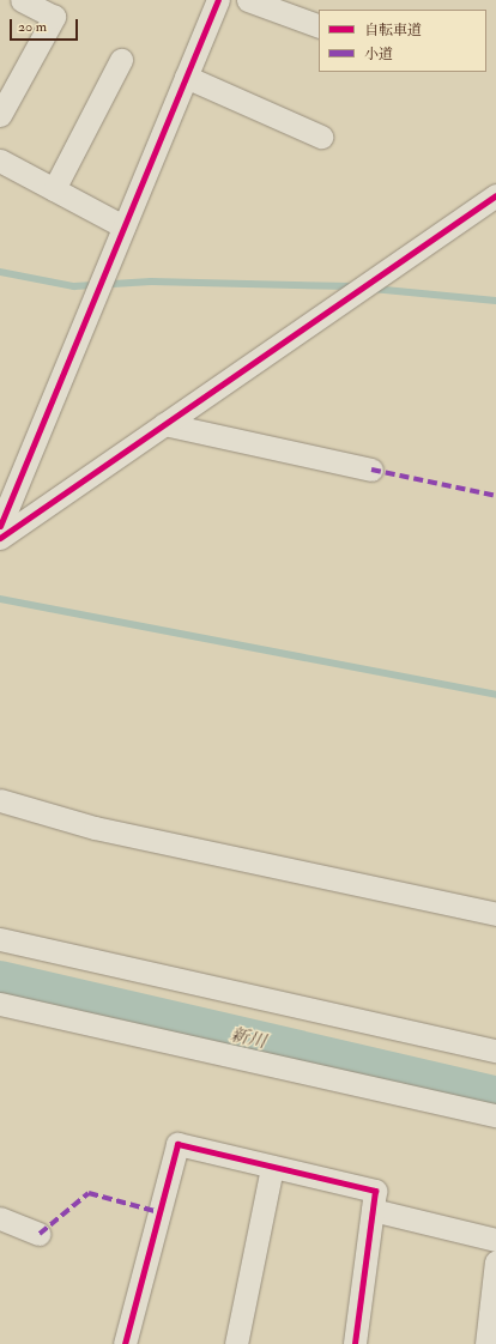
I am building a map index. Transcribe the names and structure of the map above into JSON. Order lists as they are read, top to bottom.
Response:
{
  "water": ["新川"],
  "legend": ["自転車道", "小道"],
  "scale_bar": "20 m"
}
